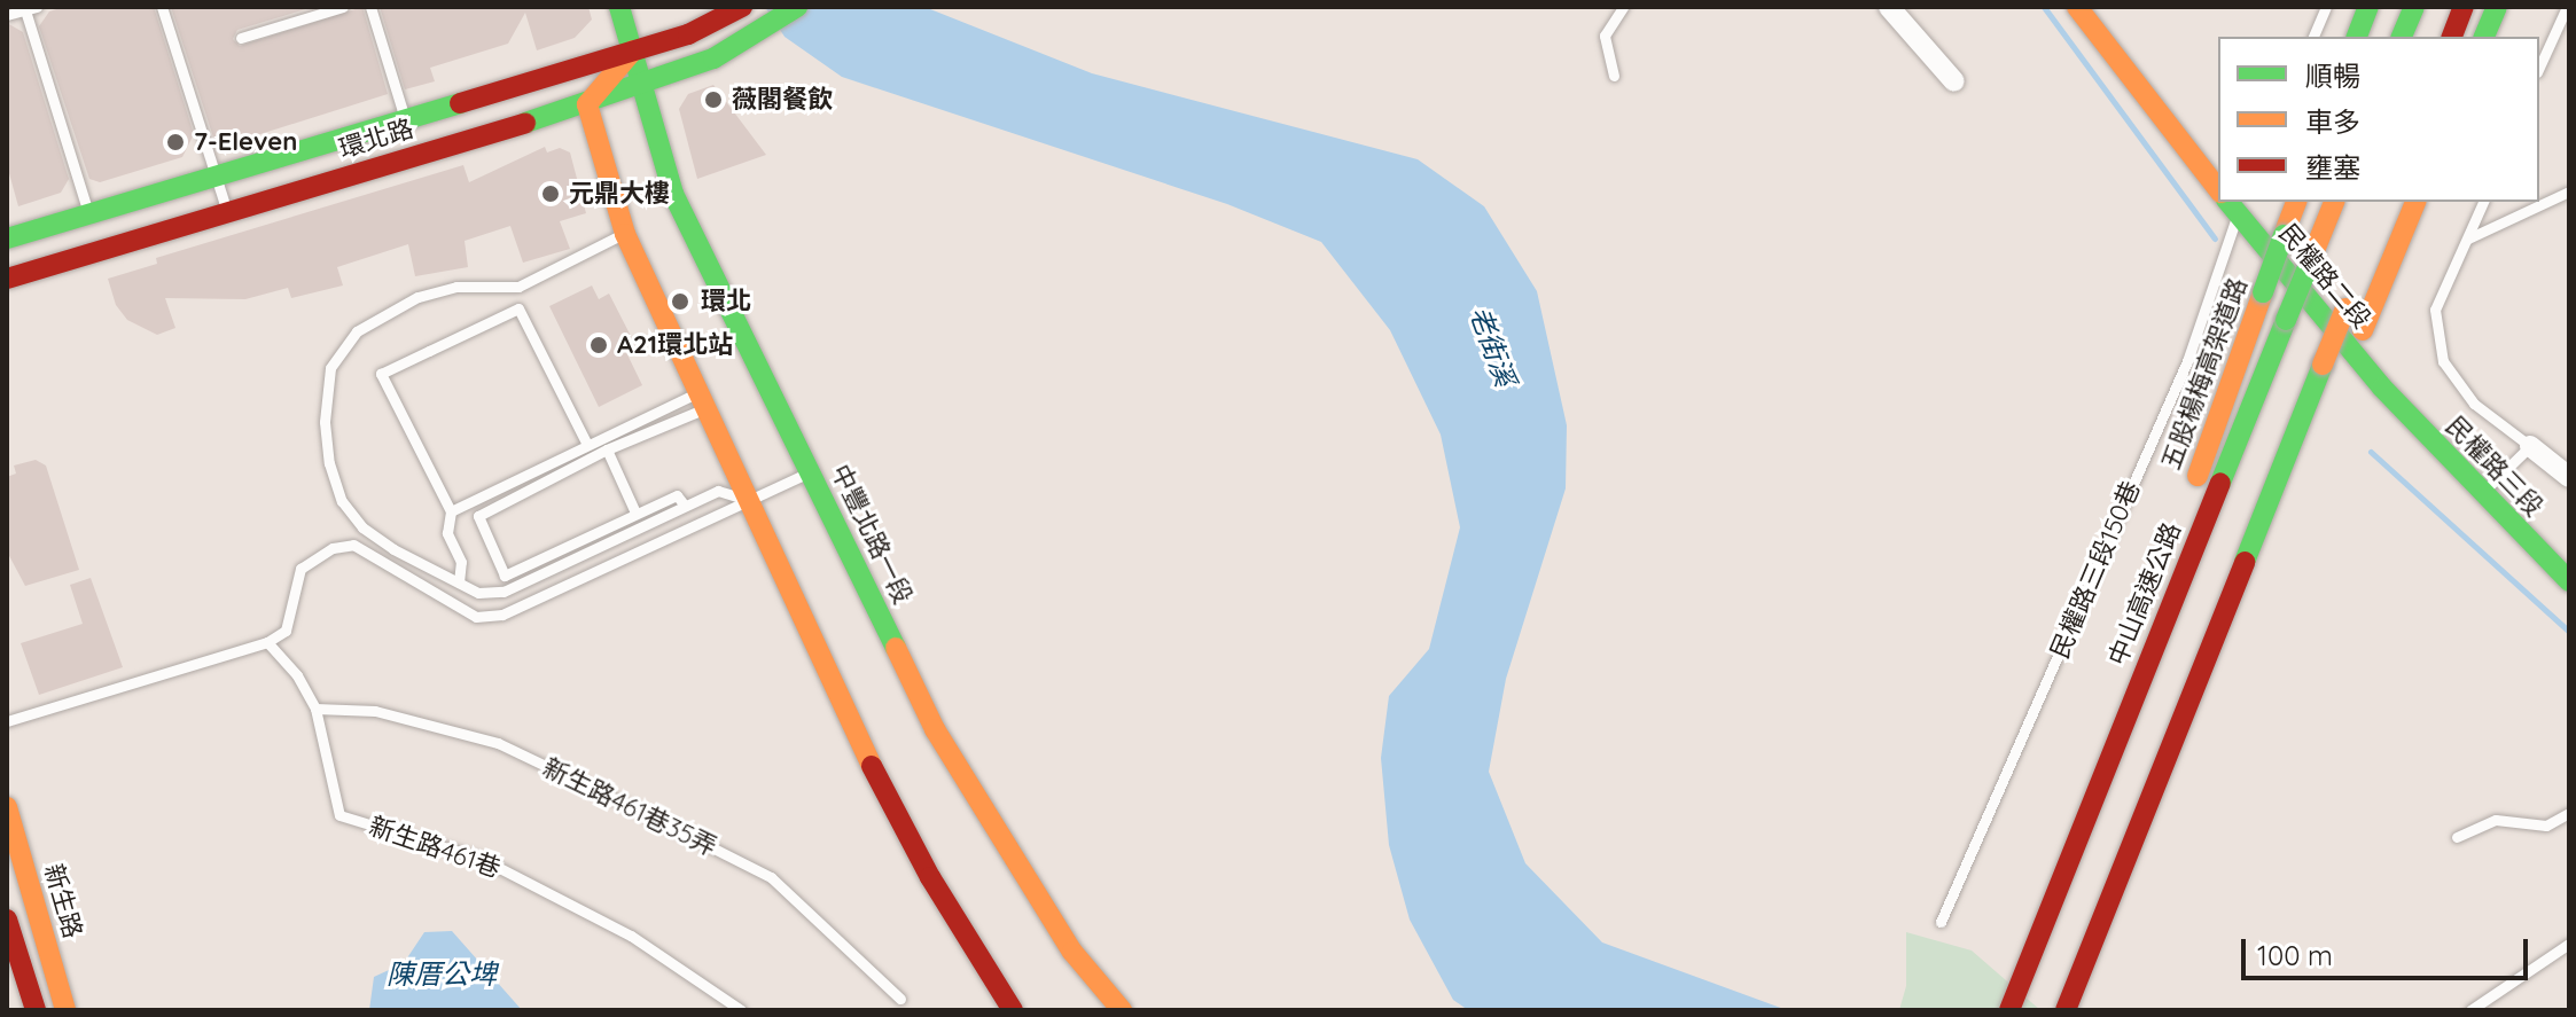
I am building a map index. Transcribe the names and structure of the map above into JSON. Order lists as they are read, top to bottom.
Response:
{
  "streets": {
    "main road": [
      "環北路",
      "民權路二段",
      "五股楊梅高架道路",
      "民權路三段",
      "中豐北路一段",
      "中山高速公路",
      "新生路"
    ],
    "lane": ["民權路三段150巷", "新生路461巷35弄", "新生路461巷"]
  },
  "crossings": [
    ["環北路", "中豐北路一段"],
    ["民權路二段", "民權路三段"],
    ["民權路二段", "民權路三段150巷"],
    ["五股楊梅高架道路", "中山高速公路"],
    ["新生路461巷35弄", "新生路461巷"]
  ],
  "water": ["老街溪", "陳厝公埤"],
  "places": [
    "薇閣餐飲",
    "7-Eleven",
    "元鼎大樓",
    "環北",
    "A21環北站"
  ],
  "legend": ["順暢", "車多", "壅塞"],
  "scale_bar": "100 m"
}
